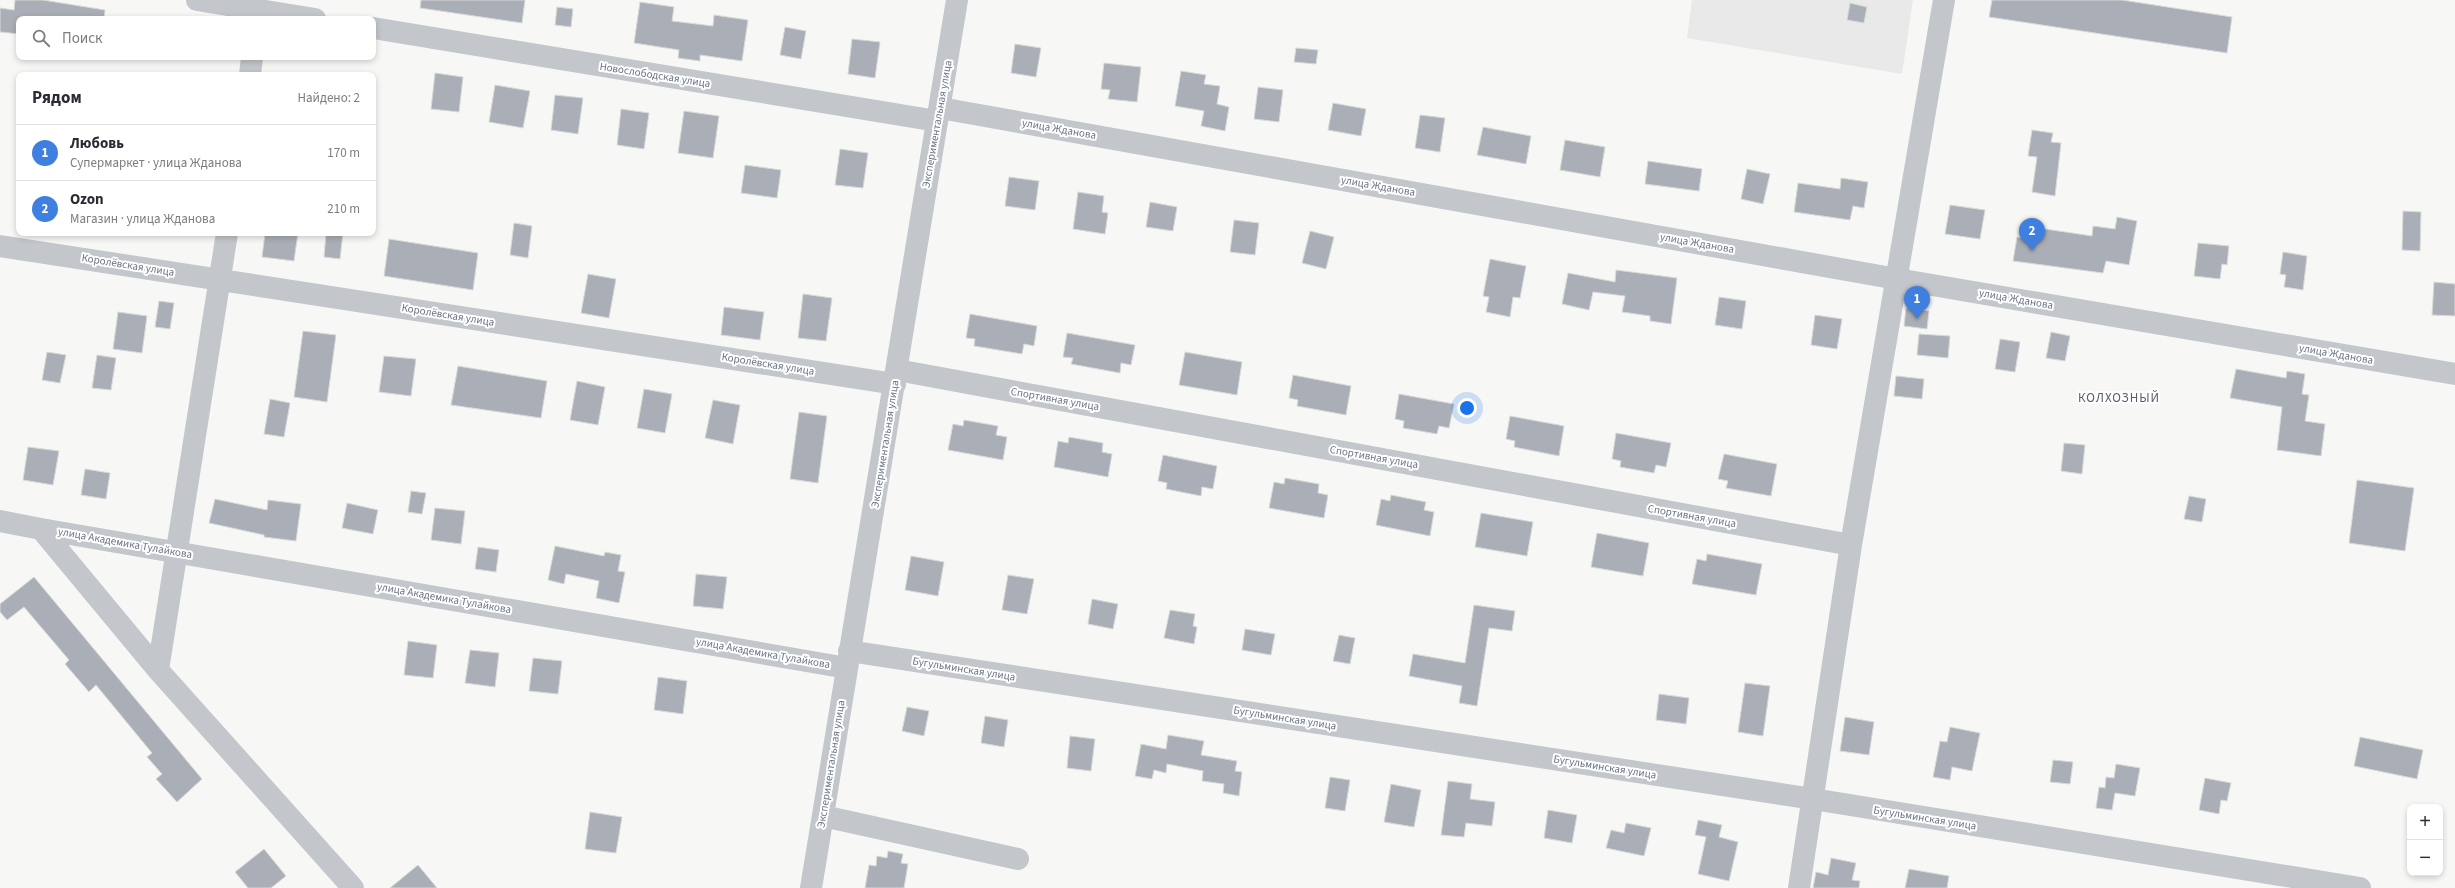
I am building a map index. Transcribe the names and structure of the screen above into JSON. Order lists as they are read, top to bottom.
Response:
{
  "streets": {
    "street": [
      "Новослободская улица",
      "Экспериментальная улица",
      "улица Жданова",
      "Королёвская улица",
      "Спортивная улица",
      "улица Академика Тулайкова",
      "Бугульминская улица"
    ]
  },
  "crossings": [
    ["Новослободская улица", "Экспериментальная улица"],
    ["Новослободская улица", "улица Жданова"],
    ["Экспериментальная улица", "улица Жданова"],
    ["Экспериментальная улица", "Королёвская улица"],
    ["Экспериментальная улица", "Спортивная улица"],
    ["Экспериментальная улица", "улица Академика Тулайкова"],
    ["Экспериментальная улица", "Бугульминская улица"],
    ["Королёвская улица", "Спортивная улица"],
    ["улица Академика Тулайкова", "Бугульминская улица"]
  ],
  "districts": ["КОЛХОЗНЫЙ"],
  "page": {
    "search": "Поиск",
    "heading": ["Рядом", "Найдено: 2"],
    "list": [
      {
        "mark": "1",
        "name": "Любовь",
        "note": "Супермаркет · улица Жданова",
        "value": "170 m"
      },
      {
        "mark": "2",
        "name": "Ozon",
        "note": "Магазин · улица Жданова",
        "value": "210 m"
      }
    ],
    "pins": ["2", "1"],
    "map_buttons": ["+", "−"]
  }
}
